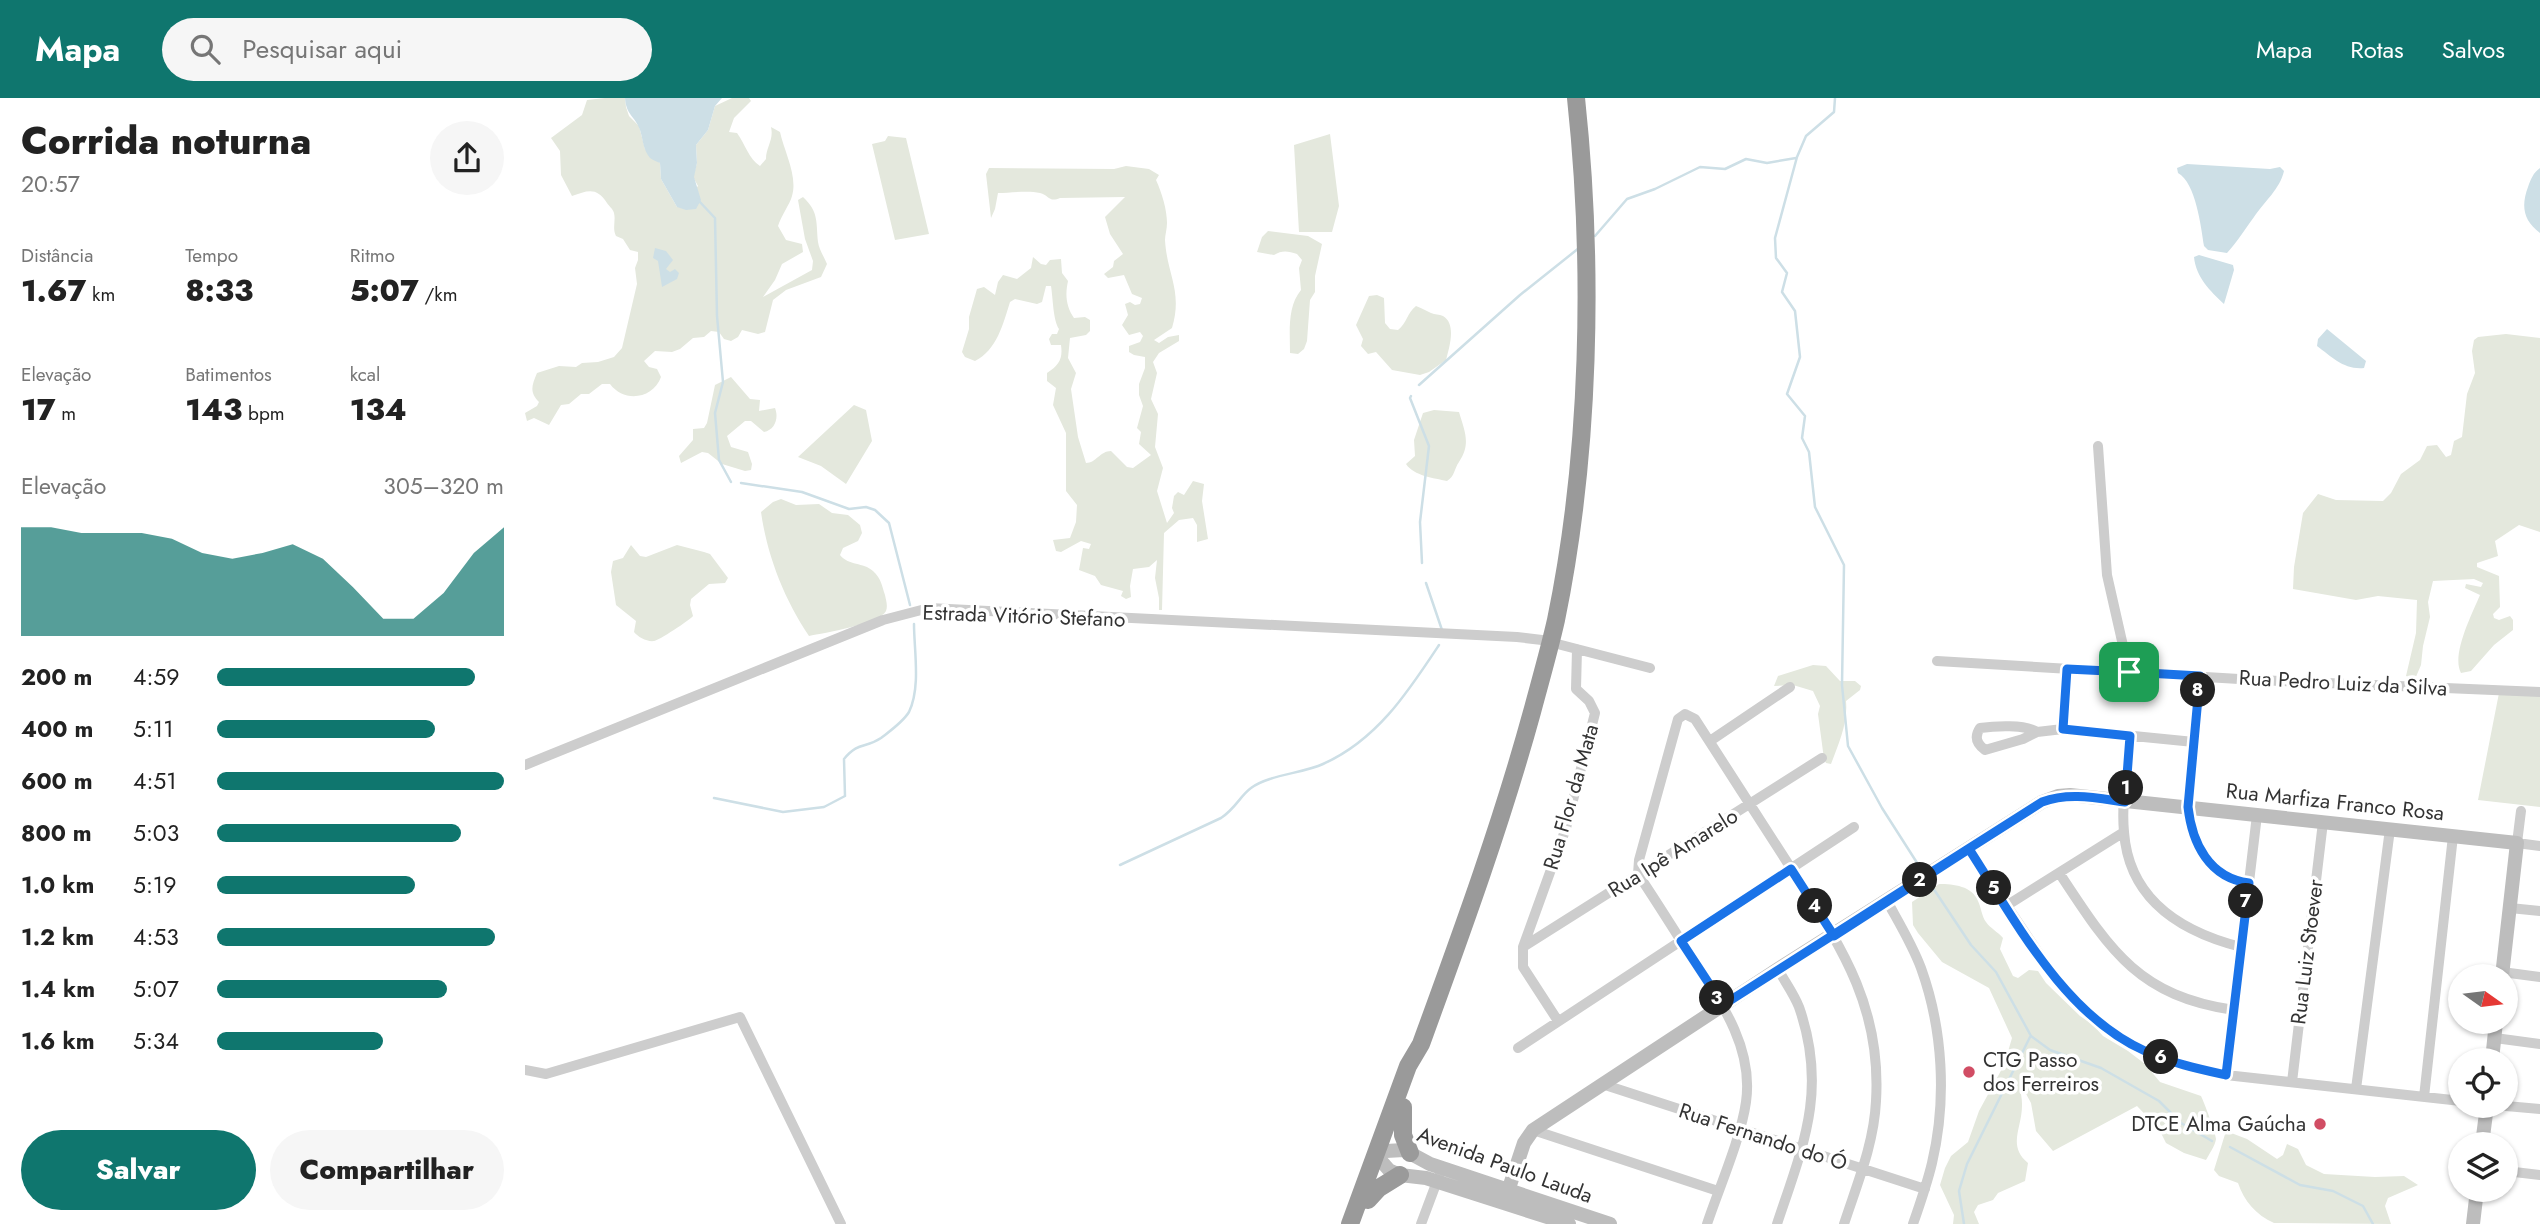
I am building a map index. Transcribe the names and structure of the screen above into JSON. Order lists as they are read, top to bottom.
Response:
{
  "streets": {
    "street": [
      "Estrada Vitório Stefano",
      "Rua Pedro Luiz da Silva",
      "Rua Flor da Mata",
      "Rua Marfiza Franco Rosa",
      "Rua Ipê Amarelo",
      "Rua Luiz Stoever",
      "Rua Fernando do Ó",
      "Avenida Paulo Lauda"
    ]
  },
  "crossings": [
    ["Rua Flor da Mata", "Rua Ipê Amarelo"],
    ["Rua Marfiza Franco Rosa", "Rua Luiz Stoever"],
    ["Rua Marfiza Franco Rosa", "Rua Fernando do Ó"]
  ],
  "places": ["CTG Passo dos Ferreiros", "DTCE Alma Gaúcha"],
  "north": "right",
  "page": {
    "header": "Mapa",
    "search": "Pesquisar aqui",
    "nav": ["Mapa", "Rotas", "Salvos"],
    "heading": ["Corrida noturna", "20:57"],
    "stats": [
      ["Distância", "1.67 km"],
      ["Tempo", "8:33"],
      ["Ritmo", "5:07 /km"],
      ["Elevação", "17 m"],
      ["Batimentos", "143 bpm"],
      ["kcal", "134"]
    ],
    "chart": ["Elevação", "305–320 m"],
    "list": [
      {
        "name": "200 m",
        "note": "4:59"
      },
      {
        "name": "400 m",
        "note": "5:11"
      },
      {
        "name": "600 m",
        "note": "4:51"
      },
      {
        "name": "800 m",
        "note": "5:03"
      },
      {
        "name": "1.0 km",
        "note": "5:19"
      },
      {
        "name": "1.2 km",
        "note": "4:53"
      },
      {
        "name": "1.4 km",
        "note": "5:07"
      },
      {
        "name": "1.6 km",
        "note": "5:34"
      }
    ],
    "pins": [
      "8",
      "1",
      "2",
      "5",
      "7",
      "4",
      "3",
      "6"
    ],
    "buttons": ["Salvar", "Compartilhar"]
  }
}
